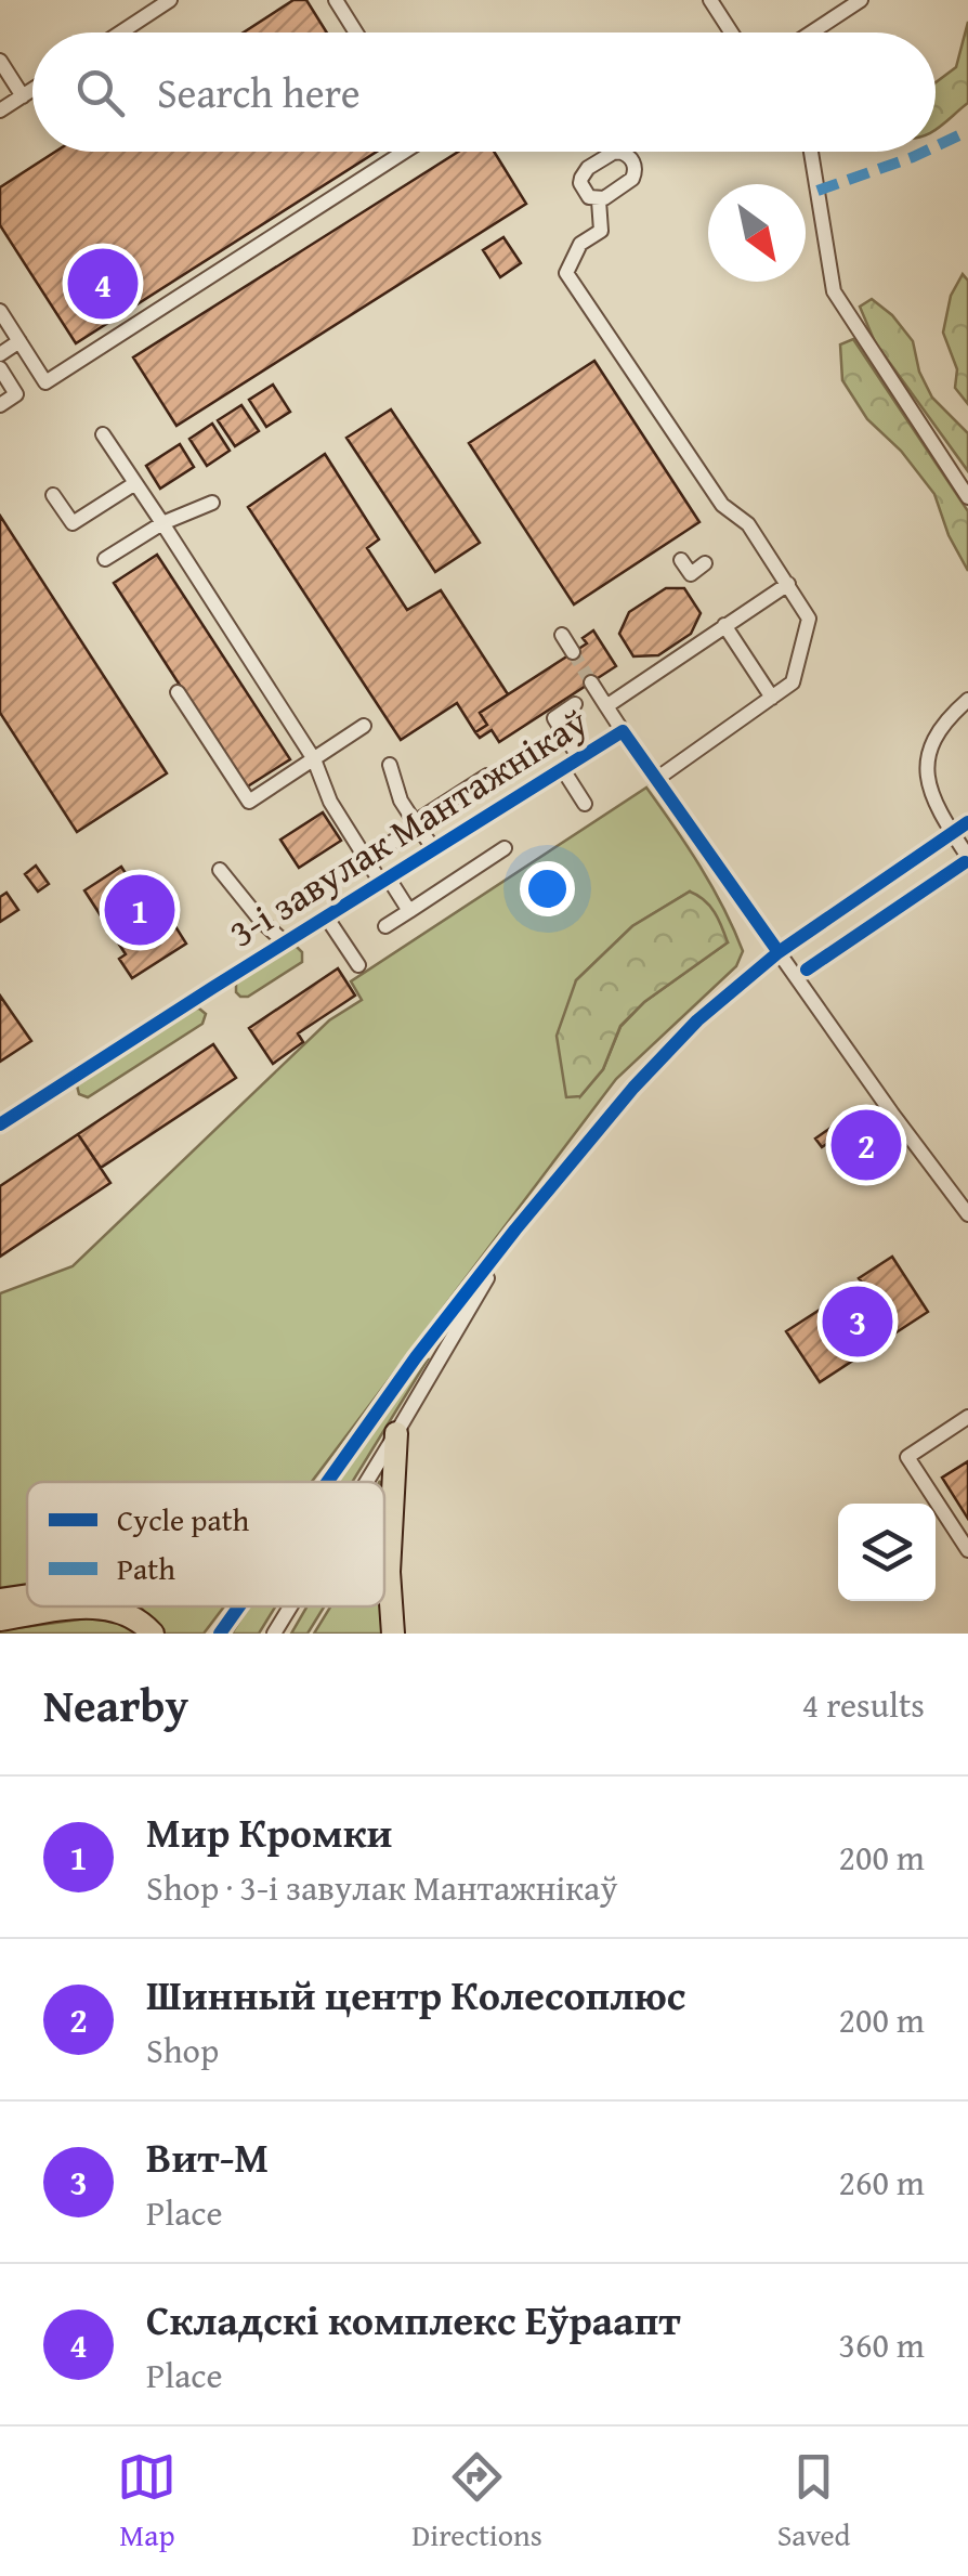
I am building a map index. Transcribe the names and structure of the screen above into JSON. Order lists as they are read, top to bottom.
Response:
{
  "streets": {
    "street": ["3-і завулак Мантажнікаў"]
  },
  "legend": ["Cycle path", "Path"],
  "north": "bottom right",
  "page": {
    "search": "Search here",
    "pins": [
      "4",
      "1",
      "2",
      "3"
    ],
    "heading": ["Nearby", "4 results"],
    "list": [
      {
        "mark": "1",
        "name": "Мир Кромки",
        "note": "Shop · 3-і завулак Мантажнікаў",
        "value": "200 m"
      },
      {
        "mark": "2",
        "name": "Шинный центр Колесоплюс",
        "note": "Shop",
        "value": "200 m"
      },
      {
        "mark": "3",
        "name": "Вит-М",
        "note": "Place",
        "value": "260 m"
      },
      {
        "mark": "4",
        "name": "Складскі комплекс Еўраапт",
        "note": "Place",
        "value": "360 m"
      }
    ],
    "nav": ["Map", "Directions", "Saved"]
  }
}
